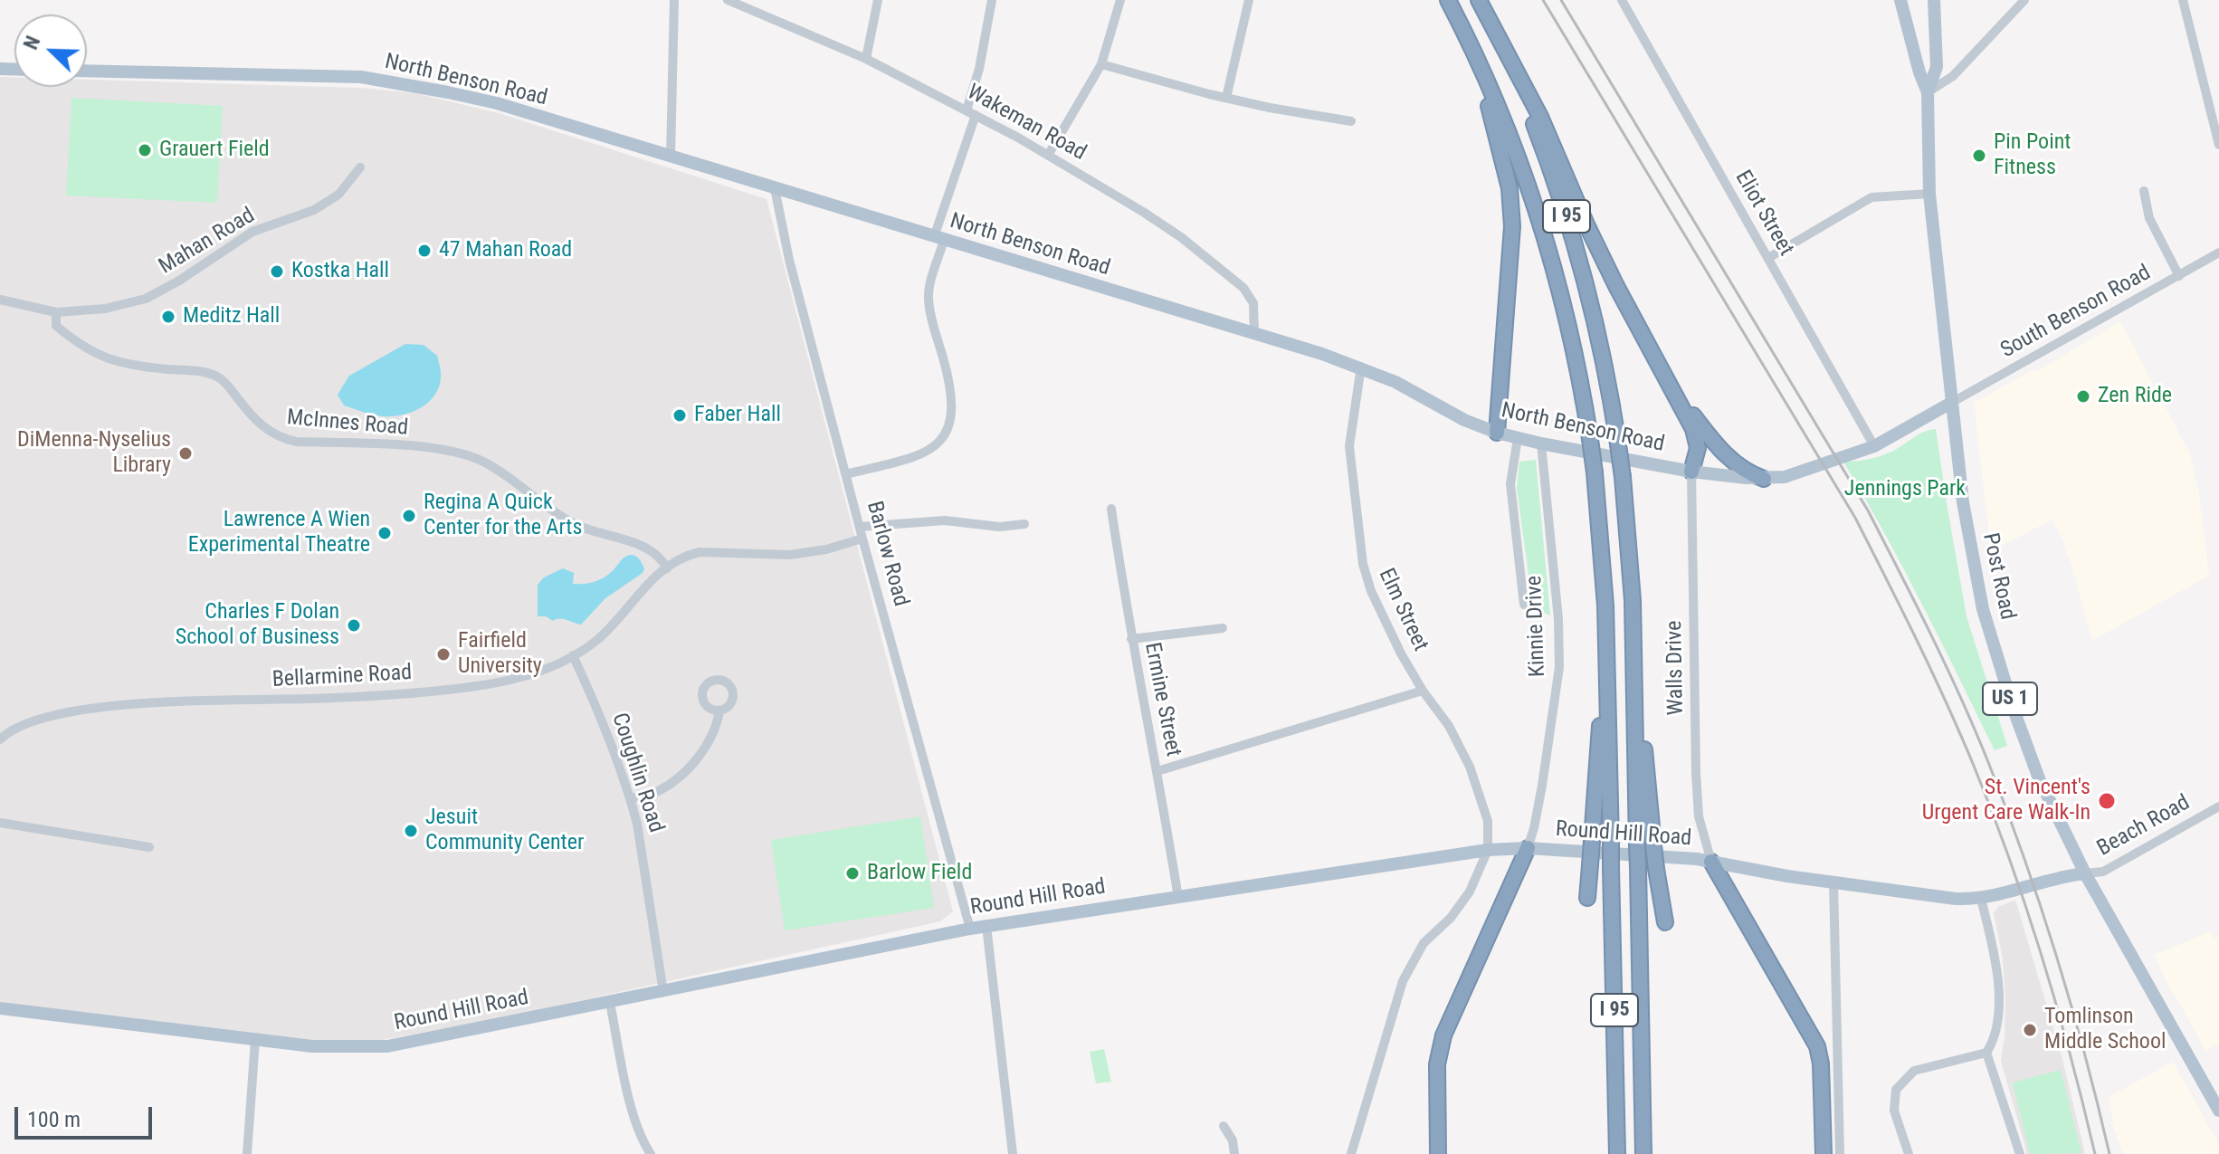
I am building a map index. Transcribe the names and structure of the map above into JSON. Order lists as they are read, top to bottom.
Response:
{
  "streets": {
    "highway": ["I 95"],
    "main road": [
      "North Benson Road",
      "Post Road",
      "US 1",
      "Round Hill Road"
    ],
    "street": [
      "Wakeman Road",
      "Eliot Street",
      "Mahan Road",
      "South Benson Road",
      "McInnes Road",
      "Barlow Road",
      "Elm Street",
      "Kinnie Drive",
      "Walls Drive",
      "Bellarmine Road",
      "Ermine Street",
      "Coughlin Road",
      "Beach Road"
    ]
  },
  "crossings": [
    ["North Benson Road", "Wakeman Road"],
    ["North Benson Road", "Eliot Street"],
    ["North Benson Road", "South Benson Road"],
    ["North Benson Road", "Barlow Road"],
    ["North Benson Road", "Post Road"],
    ["North Benson Road", "Elm Street"],
    ["North Benson Road", "Kinnie Drive"],
    ["North Benson Road", "Walls Drive"],
    ["Mahan Road", "McInnes Road"],
    ["South Benson Road", "Post Road"],
    ["McInnes Road", "Bellarmine Road"],
    ["Barlow Road", "Bellarmine Road"],
    ["Barlow Road", "Round Hill Road"],
    ["Post Road", "US 1"],
    ["Post Road", "Beach Road"],
    ["Post Road", "Round Hill Road"],
    ["Elm Street", "Round Hill Road"],
    ["Kinnie Drive", "Round Hill Road"],
    ["Walls Drive", "Round Hill Road"],
    ["Bellarmine Road", "Coughlin Road"],
    ["Ermine Street", "Round Hill Road"],
    ["Coughlin Road", "Round Hill Road"],
    ["Beach Road", "Round Hill Road"]
  ],
  "parks": ["Jennings Park"],
  "places": [
    "Grauert Field",
    "Pin Point Fitness",
    "47 Mahan Road",
    "Kostka Hall",
    "Meditz Hall",
    "Zen Ride",
    "Faber Hall",
    "DiMenna-Nyselius Library",
    "Regina A Quick Center for the Arts",
    "Lawrence A Wien Experimental Theatre",
    "Charles F Dolan School of Business",
    "Fairfield University",
    "St. Vincent's Urgent Care Walk-In",
    "Jesuit Community Center",
    "Barlow Field",
    "Tomlinson Middle School"
  ],
  "scale_bar": "100 m",
  "north": "top left"
}
